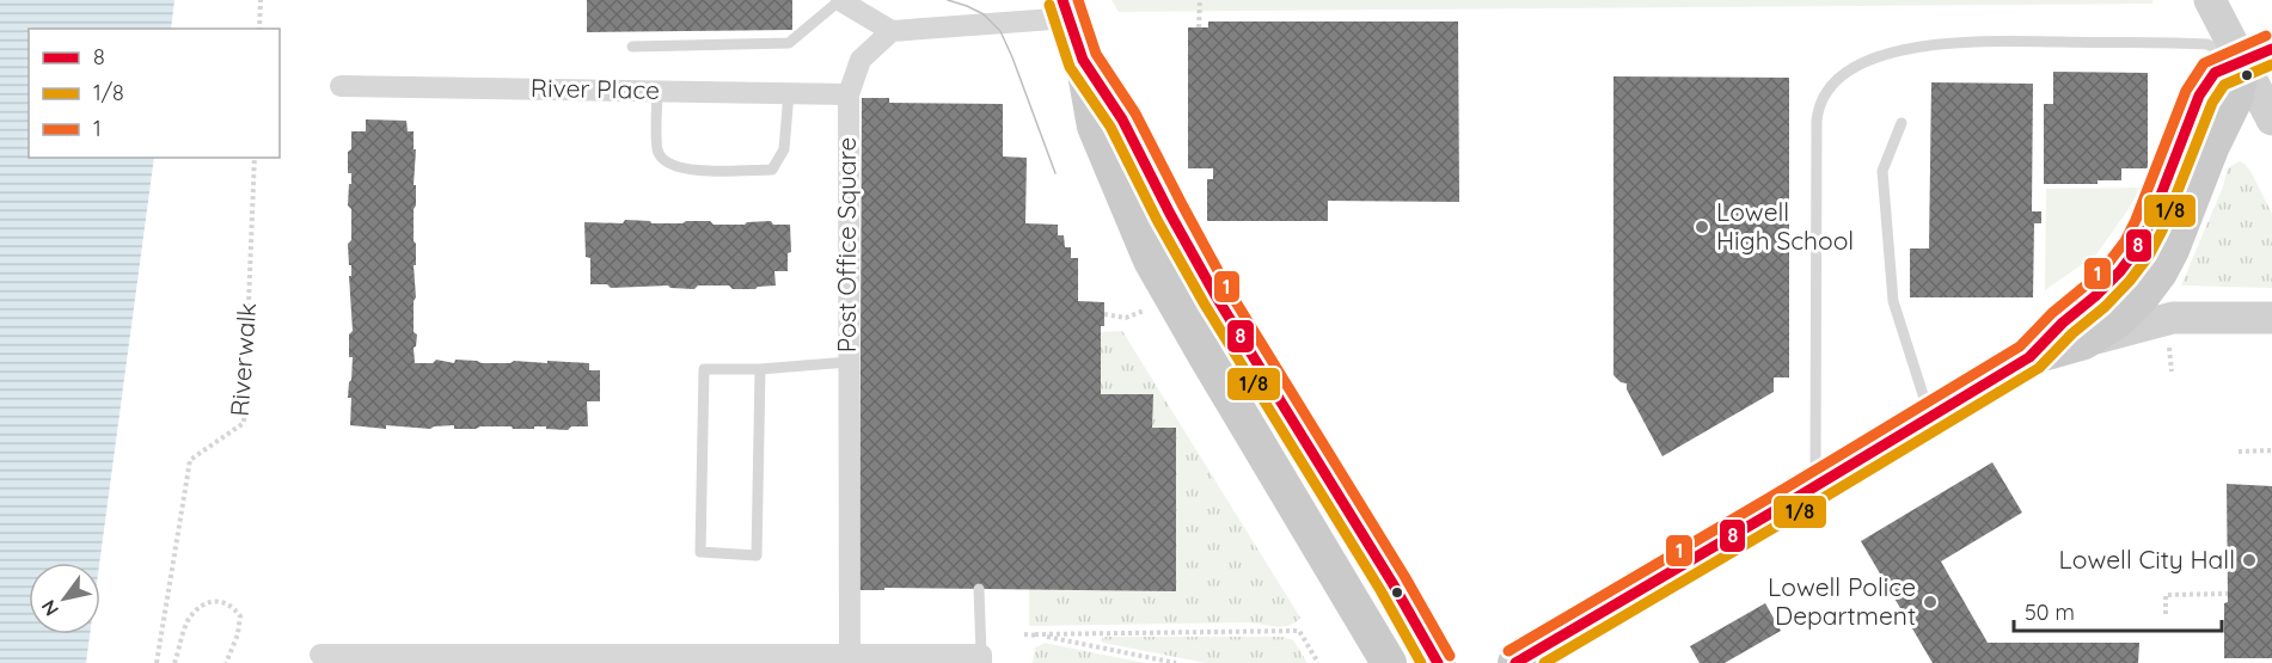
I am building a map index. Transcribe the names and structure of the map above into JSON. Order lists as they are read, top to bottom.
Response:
{
  "streets": {
    "street": ["River Place", "Post Office Square"],
    "path": ["Riverwalk"]
  },
  "crossings": [
    ["River Place", "Post Office Square"]
  ],
  "places": ["Lowell High School", "Lowell City Hall", "Lowell Police Department"],
  "lines": ["transit line 8", "transit line 1", "transit line 1/8"],
  "legend": ["8", "1/8", "1"],
  "scale_bar": "50 m",
  "north": "bottom left"
}
